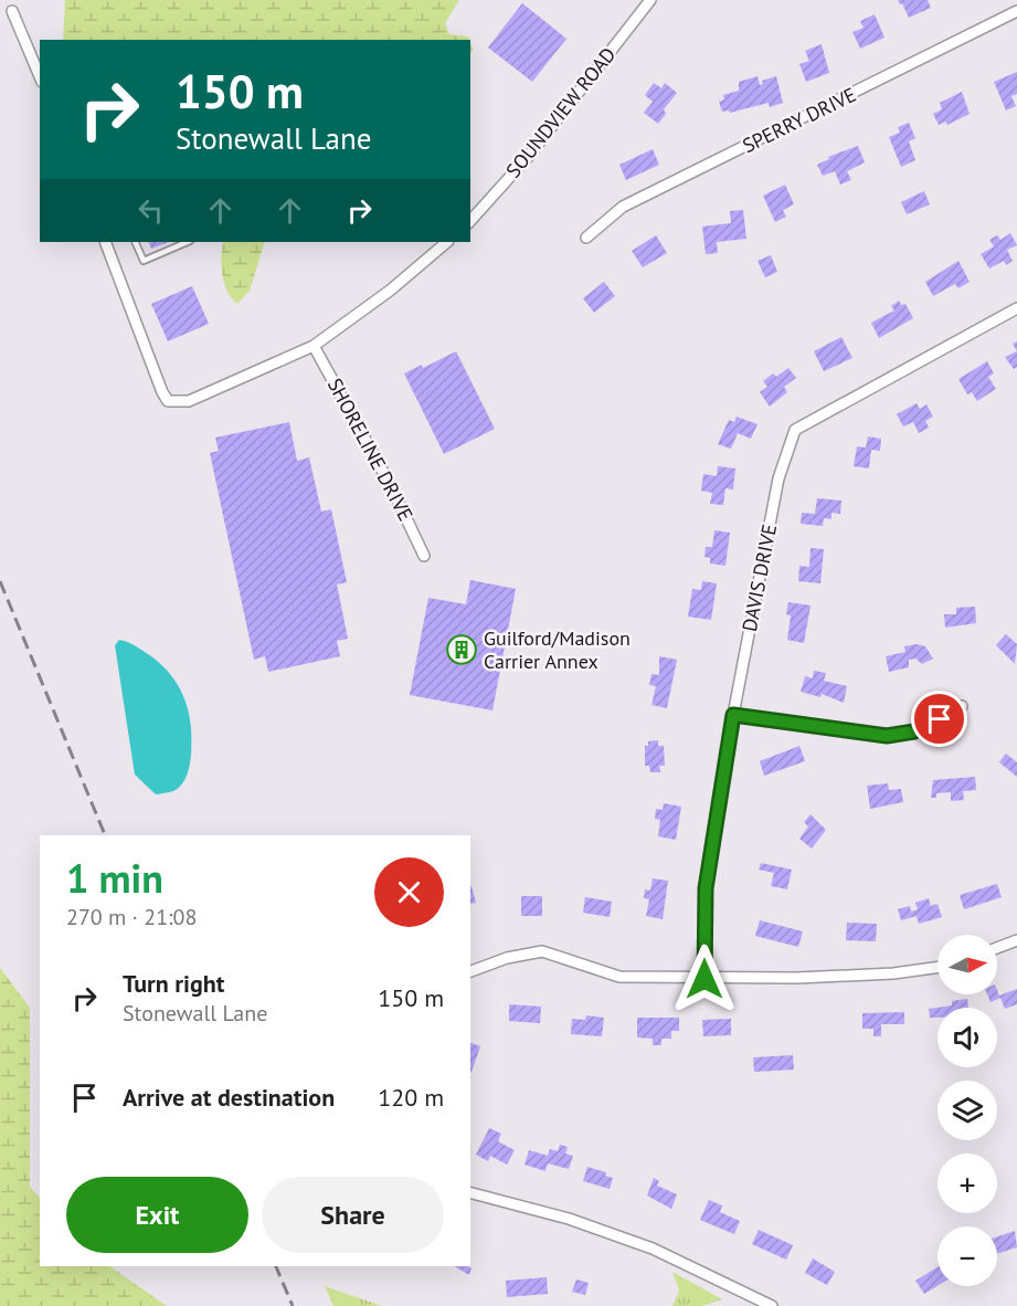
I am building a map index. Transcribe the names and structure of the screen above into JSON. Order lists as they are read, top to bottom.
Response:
{
  "streets": {
    "street": [
      "SOUNDVIEW ROAD",
      "SPERRY DRIVE",
      "SHORELINE DRIVE",
      "DAVIS DRIVE"
    ]
  },
  "places": {
    "building": ["Guilford/Madison Carrier Annex"]
  },
  "north": "right",
  "page": {
    "turn": ["150 m", "Stonewall Lane"],
    "heading": ["1 min", "270 m · 21:08"],
    "map_buttons": ["+", "−"],
    "list": [
      {
        "name": "Turn right",
        "note": "Stonewall Lane",
        "value": "150 m"
      },
      {
        "name": "Arrive at destination",
        "value": "120 m"
      }
    ],
    "buttons": ["Exit", "Share"]
  }
}
